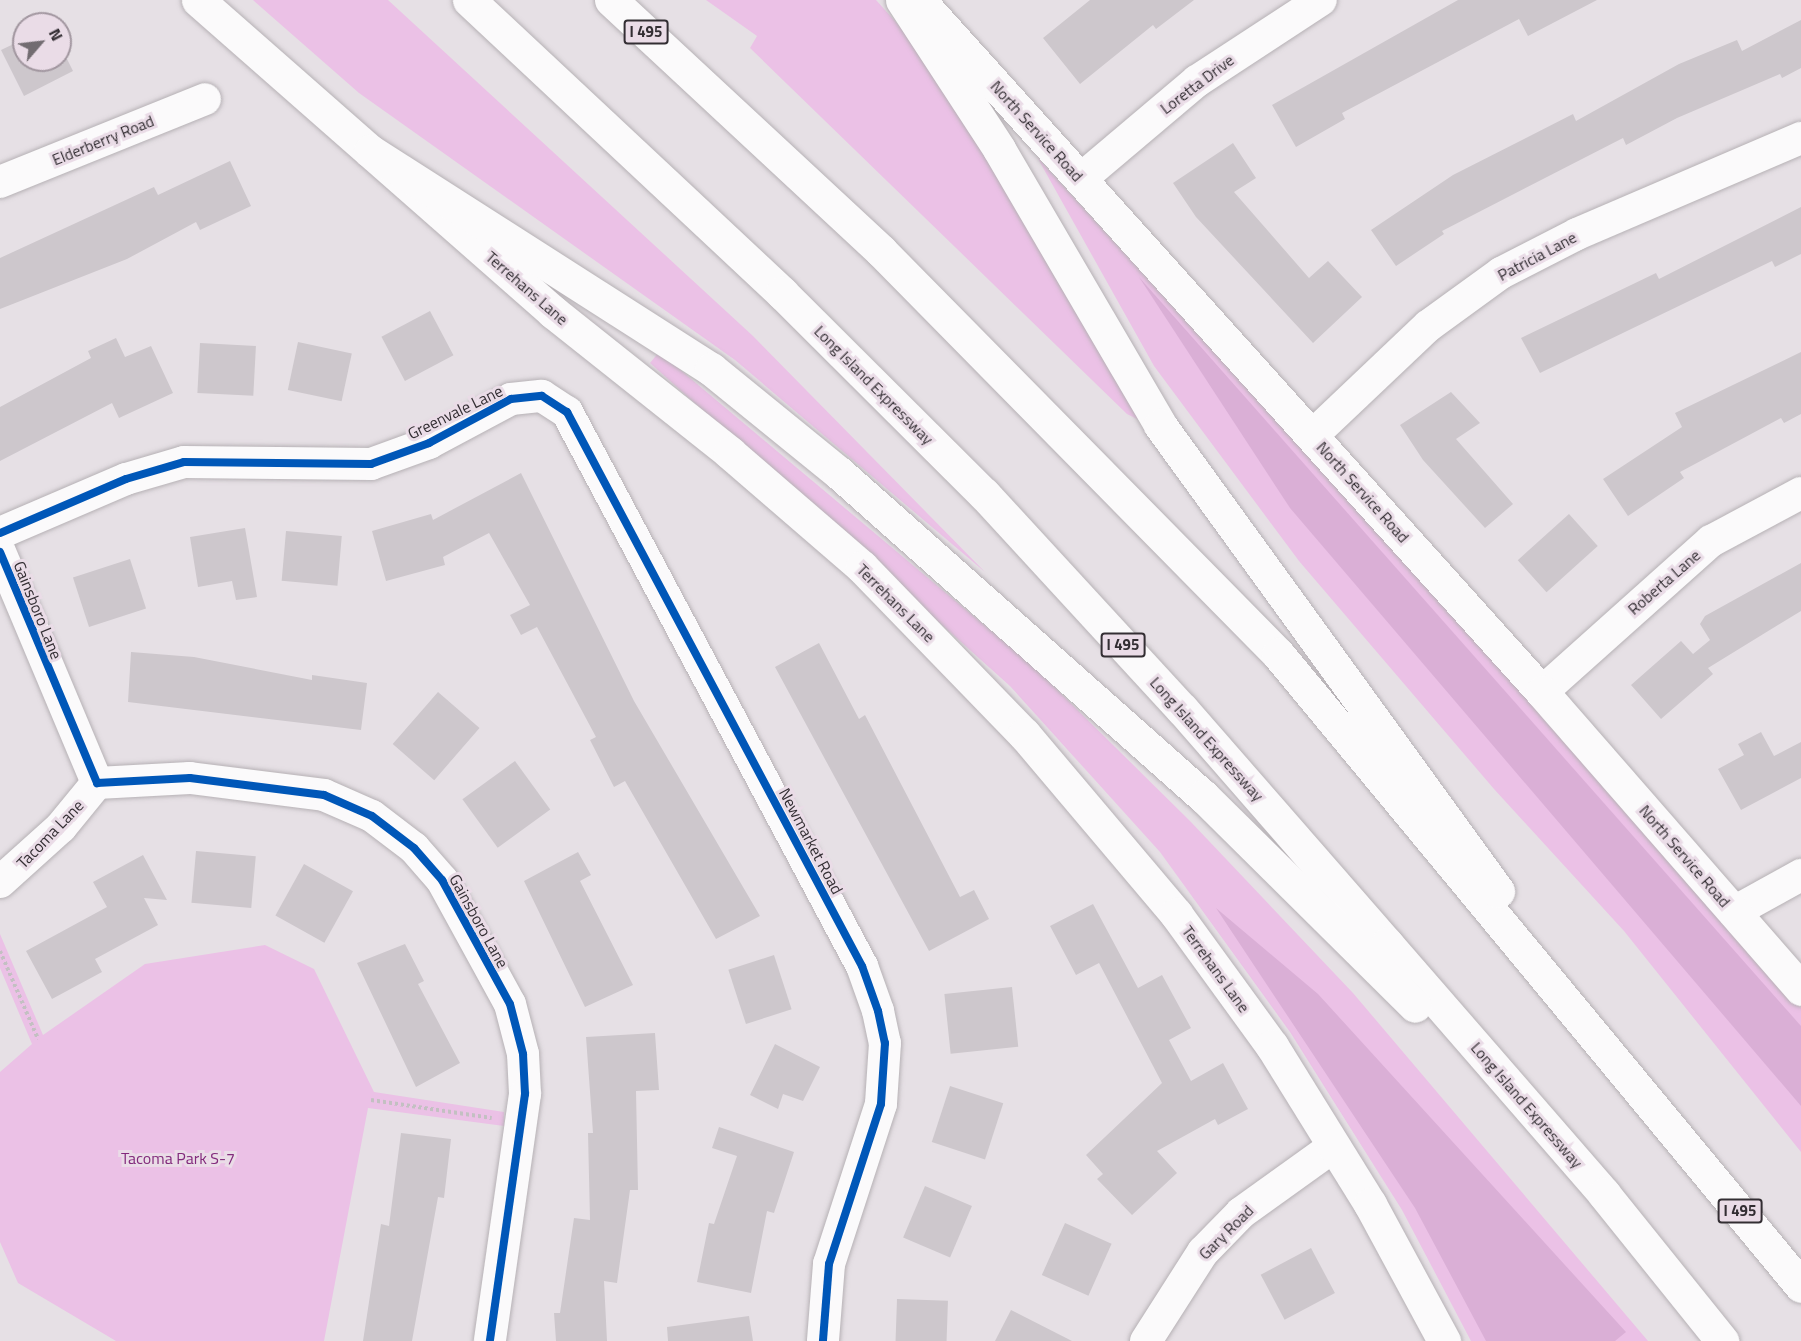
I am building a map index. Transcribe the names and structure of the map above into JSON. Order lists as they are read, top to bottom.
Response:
{
  "streets": {
    "main road": [
      "I 495",
      "North Service Road",
      "Terrehans Lane",
      "Long Island Expressway"
    ],
    "street": [
      "Loretta Drive",
      "Elderberry Road",
      "Patricia Lane",
      "Greenvale Lane",
      "Roberta Lane",
      "Gainsboro Lane",
      "Tacoma Lane",
      "Newmarket Road",
      "Gary Road"
    ]
  },
  "crossings": [
    ["Loretta Drive", "North Service Road"],
    ["North Service Road", "Patricia Lane"],
    ["North Service Road", "Roberta Lane"],
    ["Terrehans Lane", "Gary Road"],
    ["Greenvale Lane", "Newmarket Road"],
    ["Gainsboro Lane", "Tacoma Lane"]
  ],
  "parks": ["Tacoma Park S-7"],
  "north": "top right"
}
